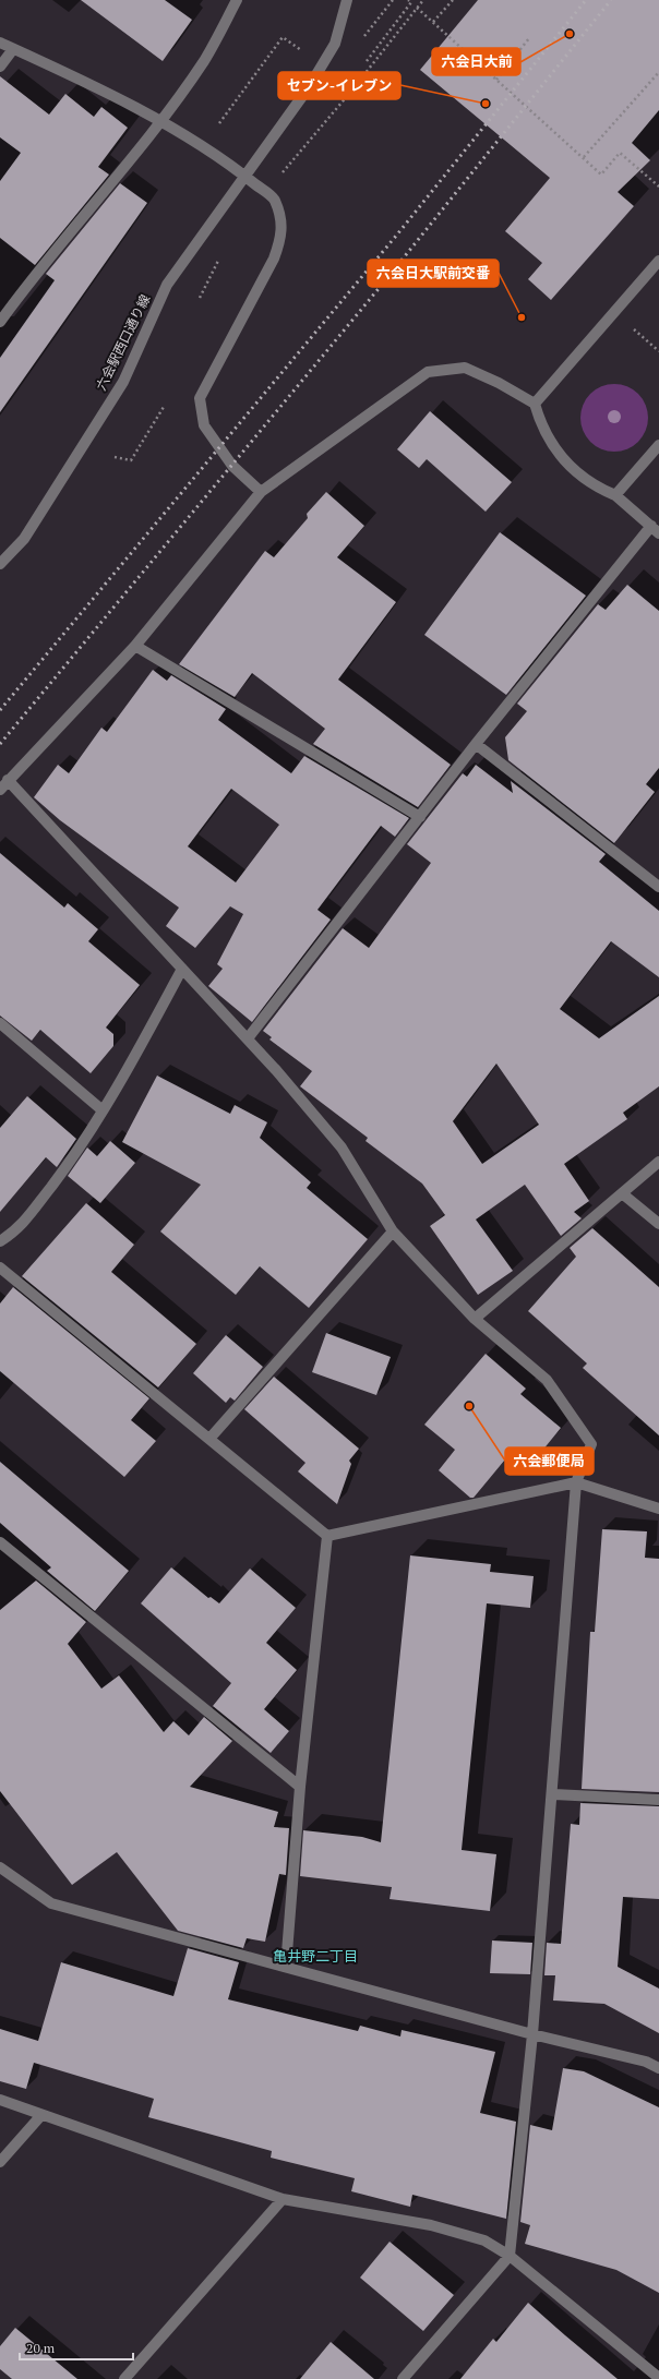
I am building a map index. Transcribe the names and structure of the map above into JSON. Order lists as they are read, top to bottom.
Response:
{
  "streets": {
    "street": ["六会駅西口通り線"]
  },
  "districts": ["亀井野二丁目"],
  "places": [
    "六会日大前",
    "セブン-イレブン",
    "六会日大駅前交番",
    "六会郵便局"
  ],
  "scale_bar": "20 m"
}
